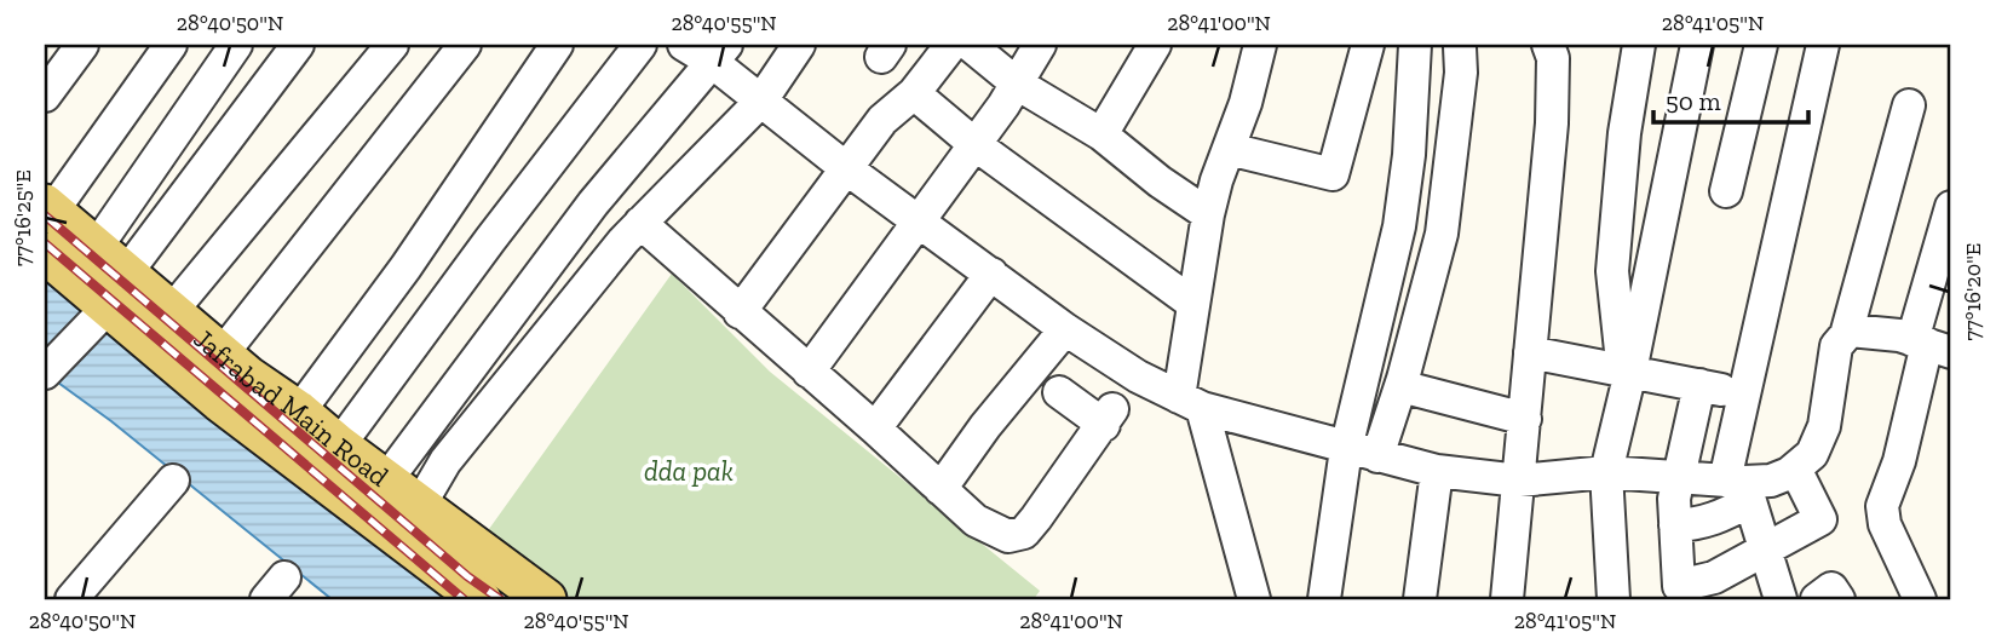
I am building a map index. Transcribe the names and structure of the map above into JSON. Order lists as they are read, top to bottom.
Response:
{
  "streets": {
    "main road": ["Jafrabad Main Road"]
  },
  "parks": ["dda pak"],
  "scale_bar": "50 m",
  "coordinates": [
    "28°40'50\"N",
    "28°40'55\"N",
    "28°41'00\"N",
    "28°41'05\"N",
    "77°16'25\"E",
    "77°16'20\"E"
  ]
}
